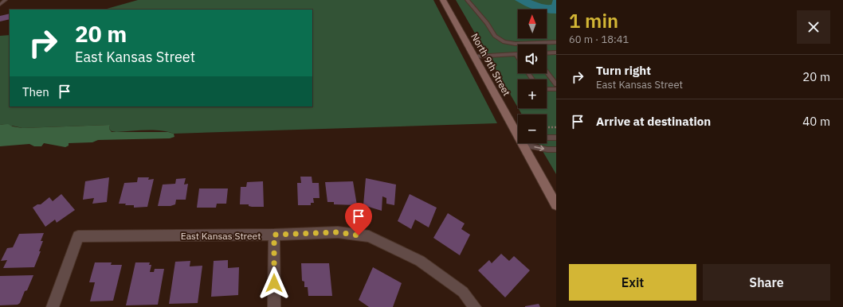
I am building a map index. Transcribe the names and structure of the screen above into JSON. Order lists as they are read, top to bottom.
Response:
{
  "streets": {
    "main road": ["North 9th Street"],
    "street": ["East Kansas Street"]
  },
  "north": "top",
  "page": {
    "heading": ["1 min", "60 m · 18:41"],
    "map_buttons": ["+", "−"],
    "turn": ["20 m", "East Kansas Street"],
    "list": [
      {
        "name": "Turn right",
        "note": "East Kansas Street",
        "value": "20 m"
      },
      {
        "name": "Arrive at destination",
        "value": "40 m"
      }
    ],
    "then": "Then",
    "buttons": ["Exit", "Share"]
  }
}
